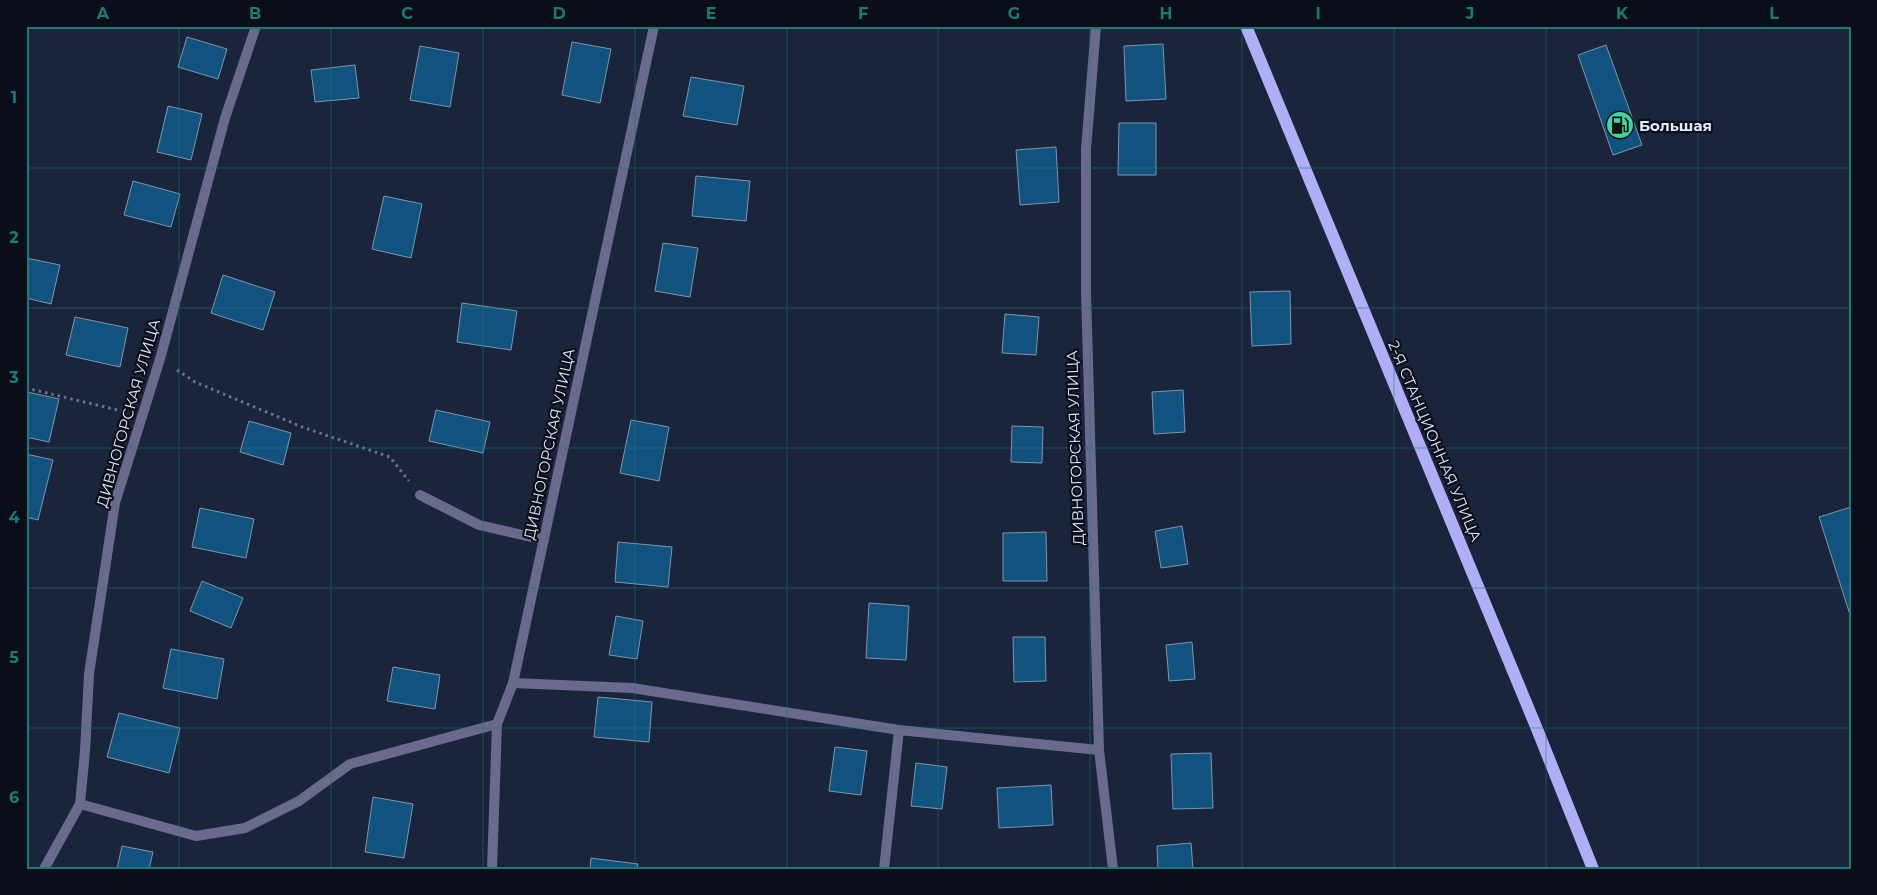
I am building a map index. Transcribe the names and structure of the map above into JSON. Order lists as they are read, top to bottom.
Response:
{
  "streets": {
    "main road": ["2-Я СТАНЦИОННАЯ УЛИЦА"],
    "street": ["ДИВНОГОРСКАЯ УЛИЦА"]
  },
  "places": {
    "fuel station": ["Большая"]
  },
  "grid": {
    "columns": [
      "A",
      "B",
      "C",
      "D",
      "E",
      "F",
      "G",
      "H",
      "I",
      "J",
      "K",
      "L"
    ],
    "rows": [
      "1",
      "2",
      "3",
      "4",
      "5",
      "6"
    ]
  }
}
